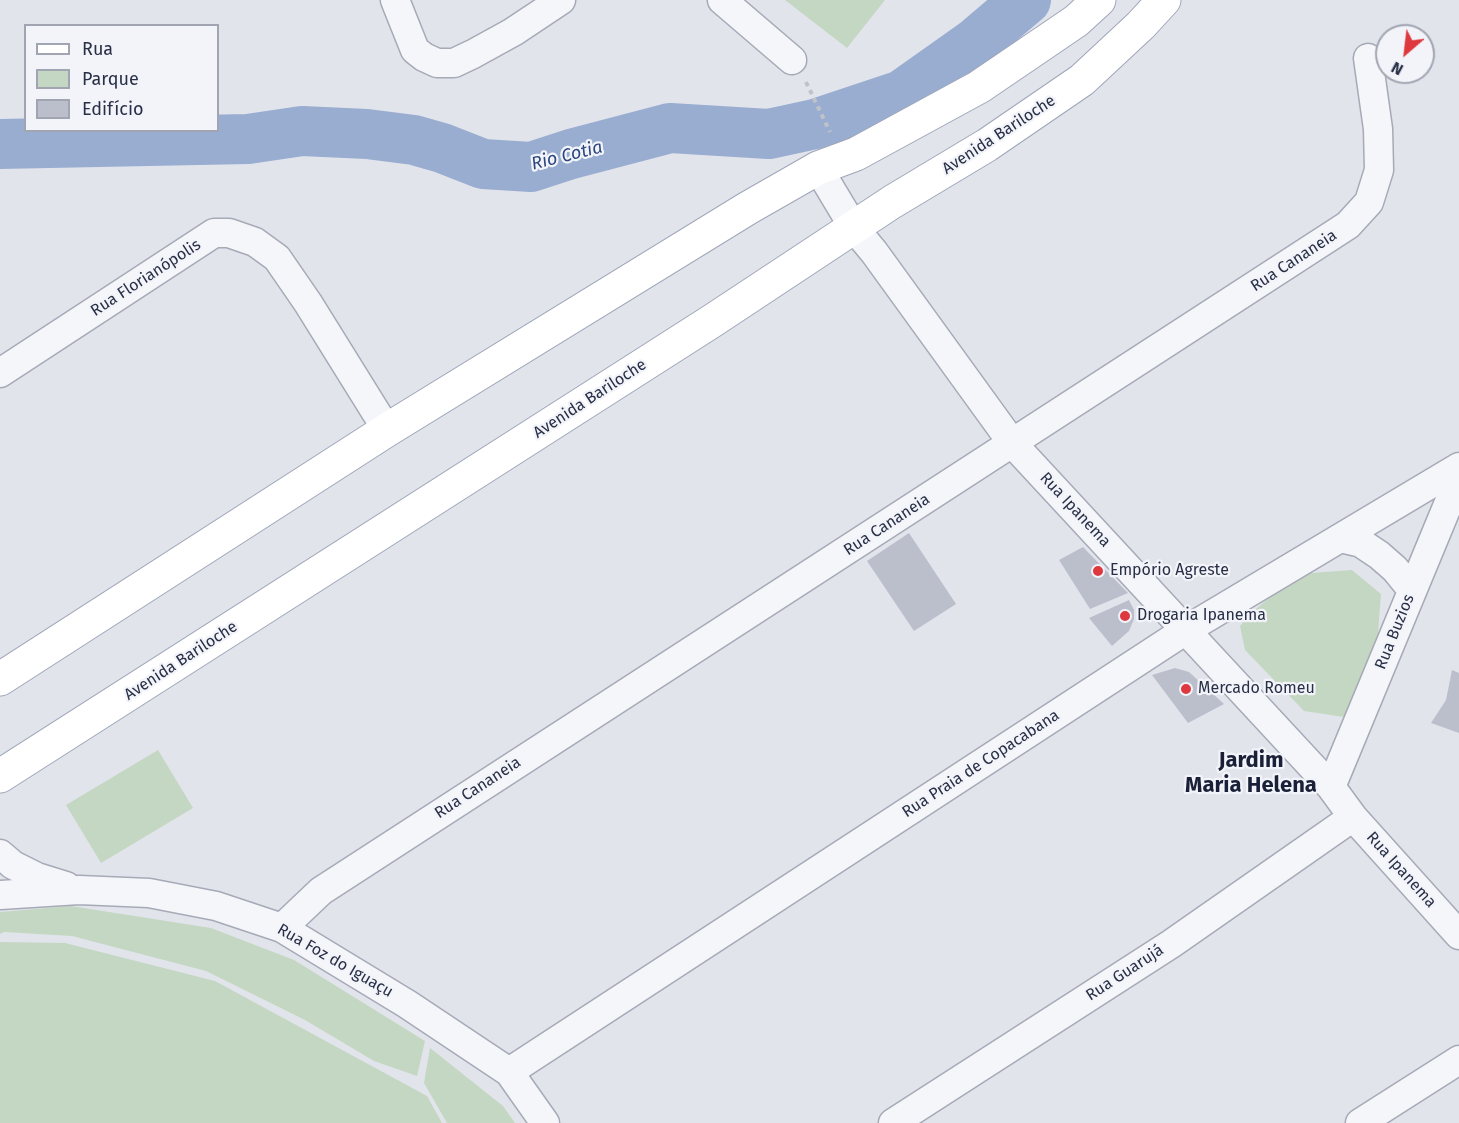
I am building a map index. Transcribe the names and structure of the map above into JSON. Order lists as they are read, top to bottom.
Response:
{
  "streets": {
    "main road": ["Avenida Bariloche"],
    "street": [
      "Rua Cananeia",
      "Rua Florianópolis",
      "Rua Ipanema",
      "Rua Buzios",
      "Rua Praia de Copacabana",
      "Rua Foz do Iguaçu",
      "Rua Guarujá"
    ]
  },
  "crossings": [
    ["Avenida Bariloche", "Rua Ipanema"],
    ["Rua Cananeia", "Rua Ipanema"],
    ["Rua Cananeia", "Rua Foz do Iguaçu"],
    ["Rua Ipanema", "Rua Buzios"],
    ["Rua Ipanema", "Rua Praia de Copacabana"],
    ["Rua Ipanema", "Rua Guarujá"],
    ["Rua Praia de Copacabana", "Rua Foz do Iguaçu"]
  ],
  "districts": ["Jardim Maria Helena"],
  "water": ["Rio Cotia"],
  "places": ["Empório Agreste", "Drogaria Ipanema", "Mercado Romeu"],
  "legend": ["Rua", "Parque", "Edifício"],
  "north": "bottom left"
}
